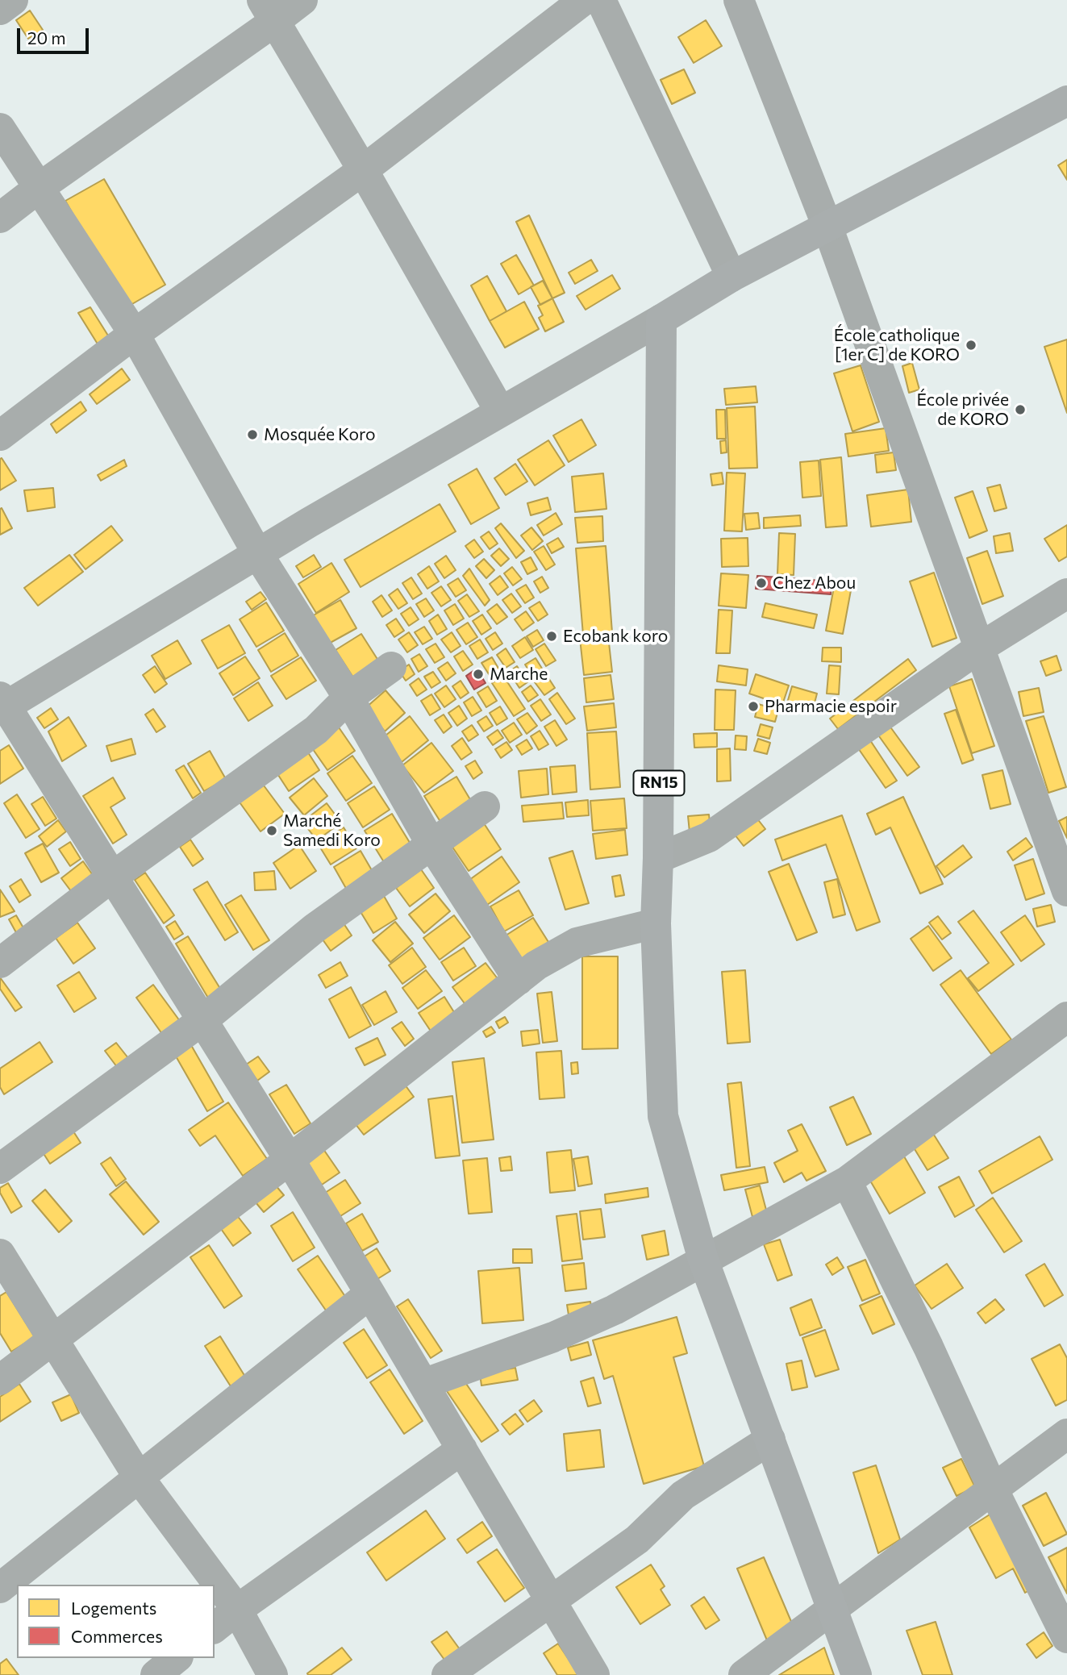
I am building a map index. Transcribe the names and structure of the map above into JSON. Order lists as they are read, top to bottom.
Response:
{
  "streets": {
    "main road": ["RN15"]
  },
  "places": [
    "École catholique [1er C] de KORO",
    "École privée de KORO",
    "Mosquée Koro",
    "Chez Abou",
    "Ecobank koro",
    "Marche",
    "Pharmacie espoir",
    "Marché Samedi Koro"
  ],
  "legend": ["Logements", "Commerces"],
  "scale_bar": "20 m"
}
